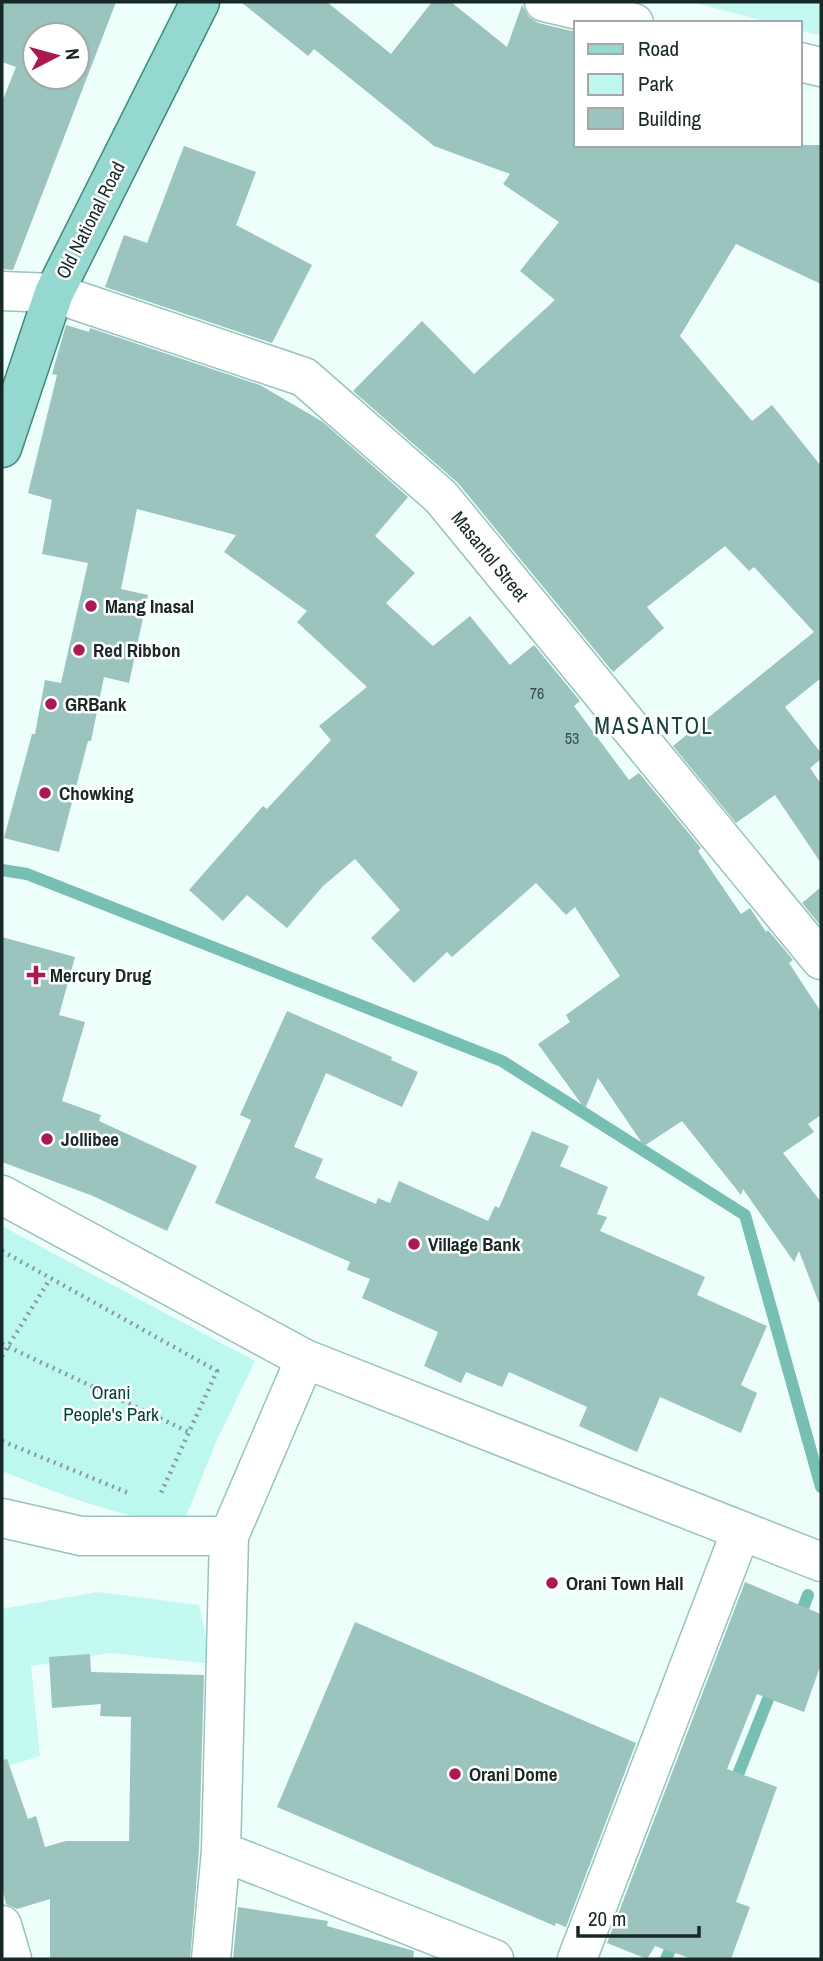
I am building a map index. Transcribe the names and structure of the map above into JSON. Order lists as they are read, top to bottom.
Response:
{
  "streets": {
    "main road": ["Old National Road"],
    "street": ["Masantol Street"]
  },
  "crossings": [
    ["Old National Road", "Masantol Street"]
  ],
  "districts": ["MASANTOL"],
  "parks": ["Orani People's Park"],
  "places": {
    "other": [
      "Mang Inasal",
      "Red Ribbon",
      "GRBank",
      "Chowking",
      "Jollibee",
      "Village Bank",
      "Orani Town Hall",
      "Orani Dome"
    ],
    "health": ["Mercury Drug"]
  },
  "house_numbers": ["76", "53"],
  "legend": ["Road", "Park", "Building"],
  "scale_bar": "20 m",
  "north": "right"
}
